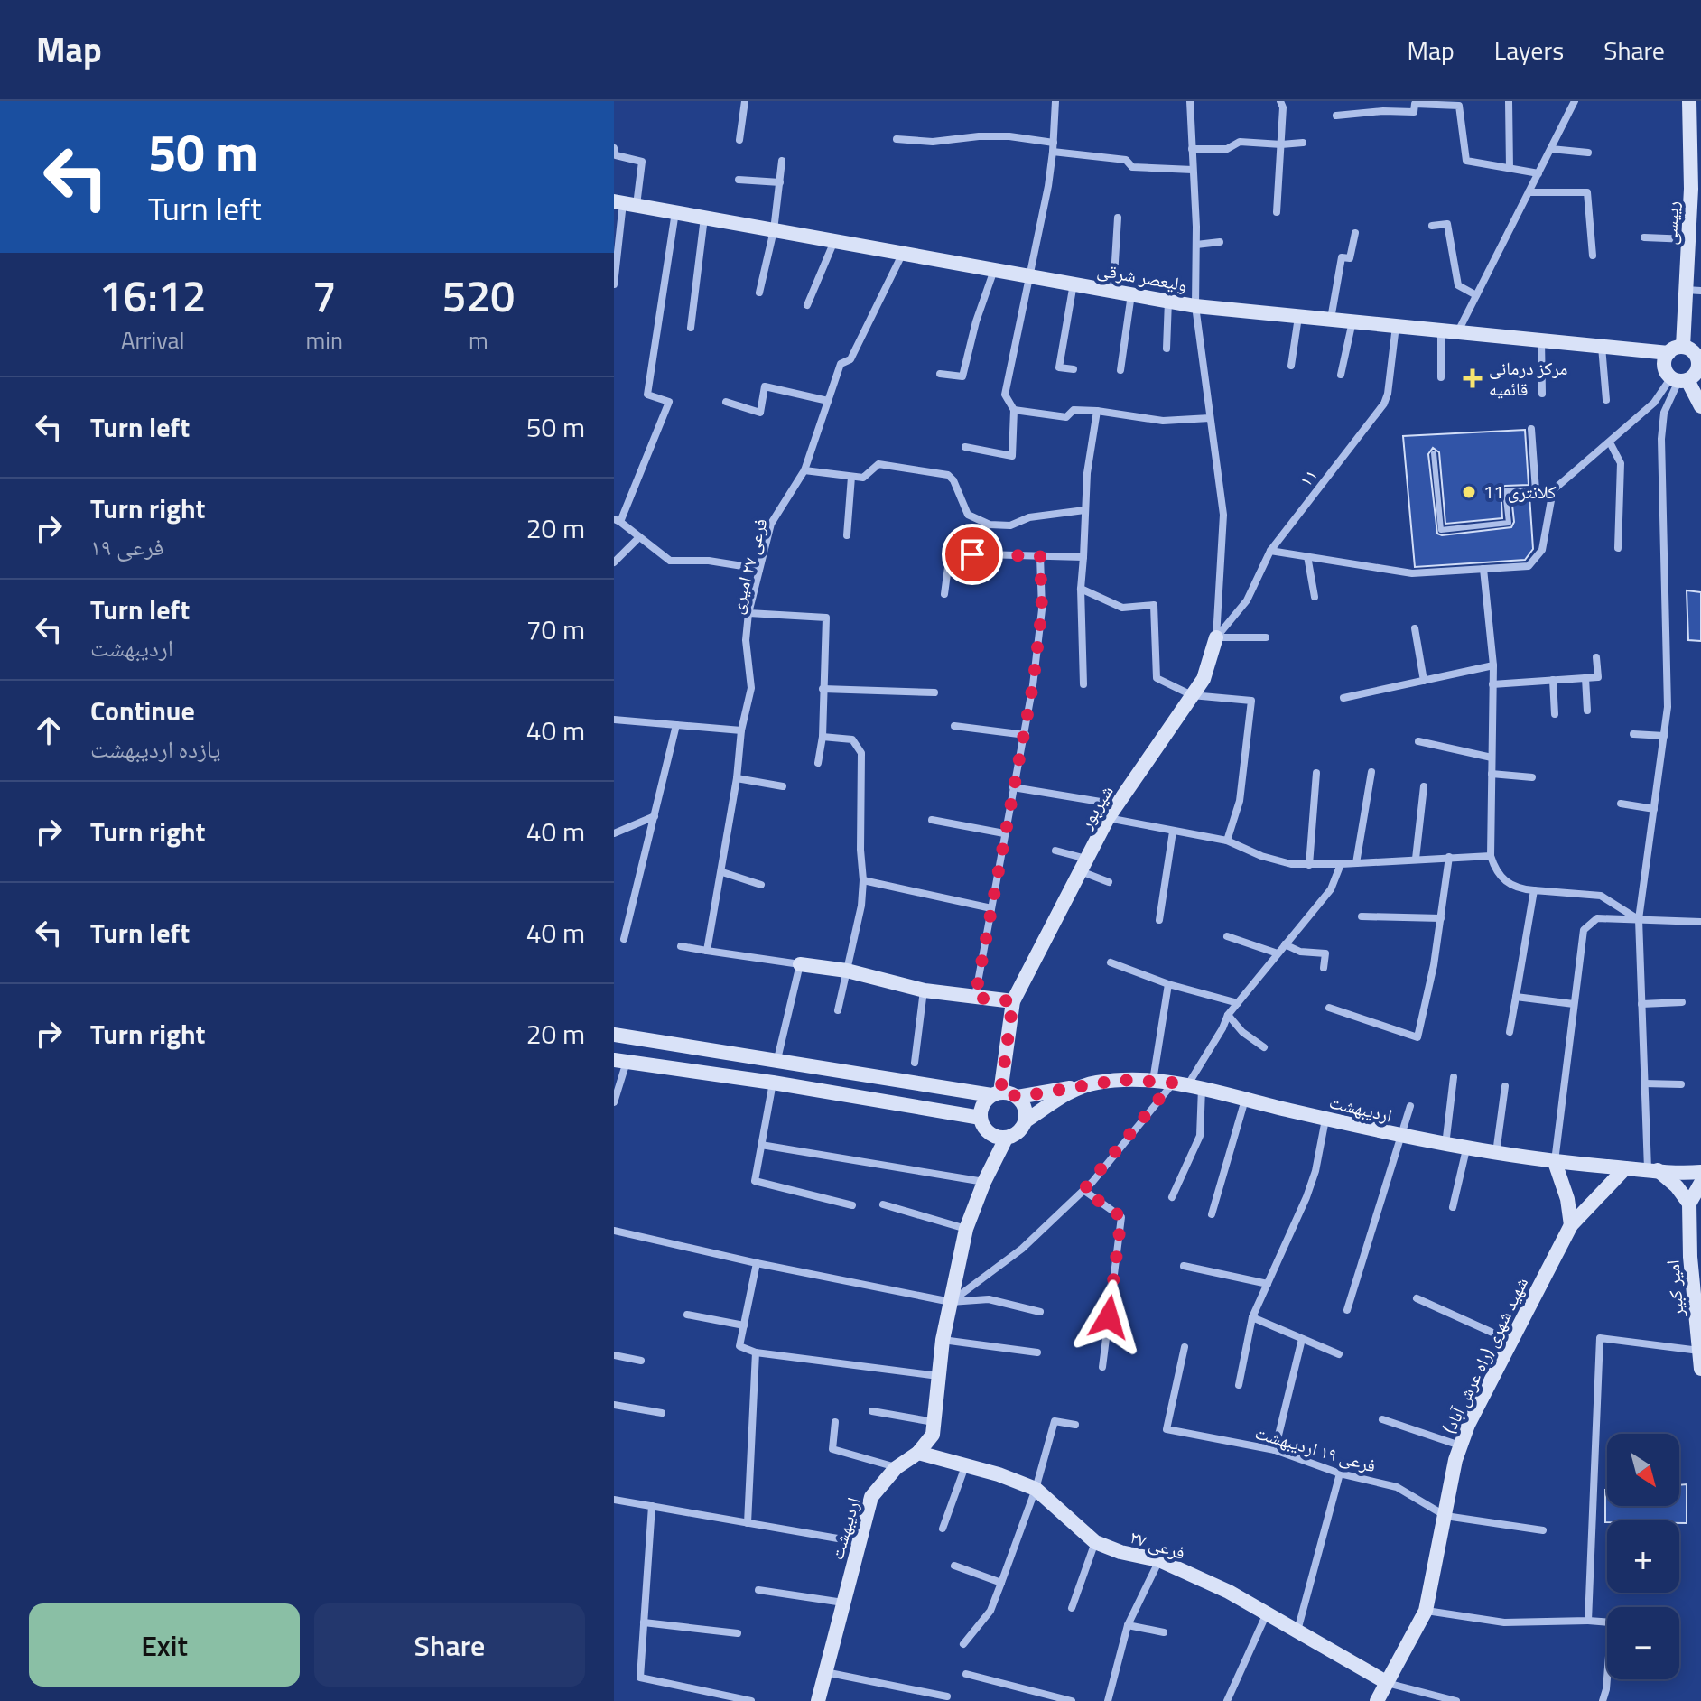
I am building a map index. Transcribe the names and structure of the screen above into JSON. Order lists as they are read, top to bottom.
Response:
{
  "streets": {
    "main road": [
      "رییسی",
      "ولیعصر شرقی",
      "شیرپور",
      "اردیبهشت",
      "امیر کبیر",
      "شهید شهری (راه عرش آباد)",
      "فرعی ۲۷"
    ],
    "street": ["۱۱", "فرعی ۲۷ امیری", "فرعی ۱۹ اردیبهشت"]
  },
  "crossings": [
    ["رییسی", "ولیعصر شرقی"],
    ["ولیعصر شرقی", "۱۱"],
    ["ولیعصر شرقی", "فرعی ۲۷ امیری"],
    ["۱۱", "شیرپور"],
    ["شیرپور", "اردیبهشت"],
    ["اردیبهشت", "شهید شهری (راه عرش آباد)"],
    ["اردیبهشت", "فرعی ۲۷"],
    ["شهید شهری (راه عرش آباد)", "فرعی ۱۹ اردیبهشت"],
    ["شهید شهری (راه عرش آباد)", "فرعی ۲۷"]
  ],
  "places": {
    "health": ["مرکز درمانی قائمیه"],
    "other": ["کلانتری 11"]
  },
  "north": "bottom right",
  "page": {
    "header": "Map",
    "nav": ["Map", "Layers", "Share"],
    "turn": ["50 m", "Turn left"],
    "eta": [
      "16:12",
      "Arrival",
      "7",
      "min",
      "520",
      "m"
    ],
    "list": [
      {
        "name": "Turn left",
        "value": "50 m"
      },
      {
        "name": "Turn right",
        "note": "فرعی ۱۹",
        "value": "20 m"
      },
      {
        "name": "Turn left",
        "note": "اردیبهشت",
        "value": "70 m"
      },
      {
        "name": "Continue",
        "note": "یازده اردیبهشت",
        "value": "40 m"
      },
      {
        "name": "Turn right",
        "value": "40 m"
      },
      {
        "name": "Turn left",
        "value": "40 m"
      },
      {
        "name": "Turn right",
        "value": "20 m"
      }
    ],
    "map_buttons": ["+", "−"],
    "buttons": ["Exit", "Share"]
  }
}
